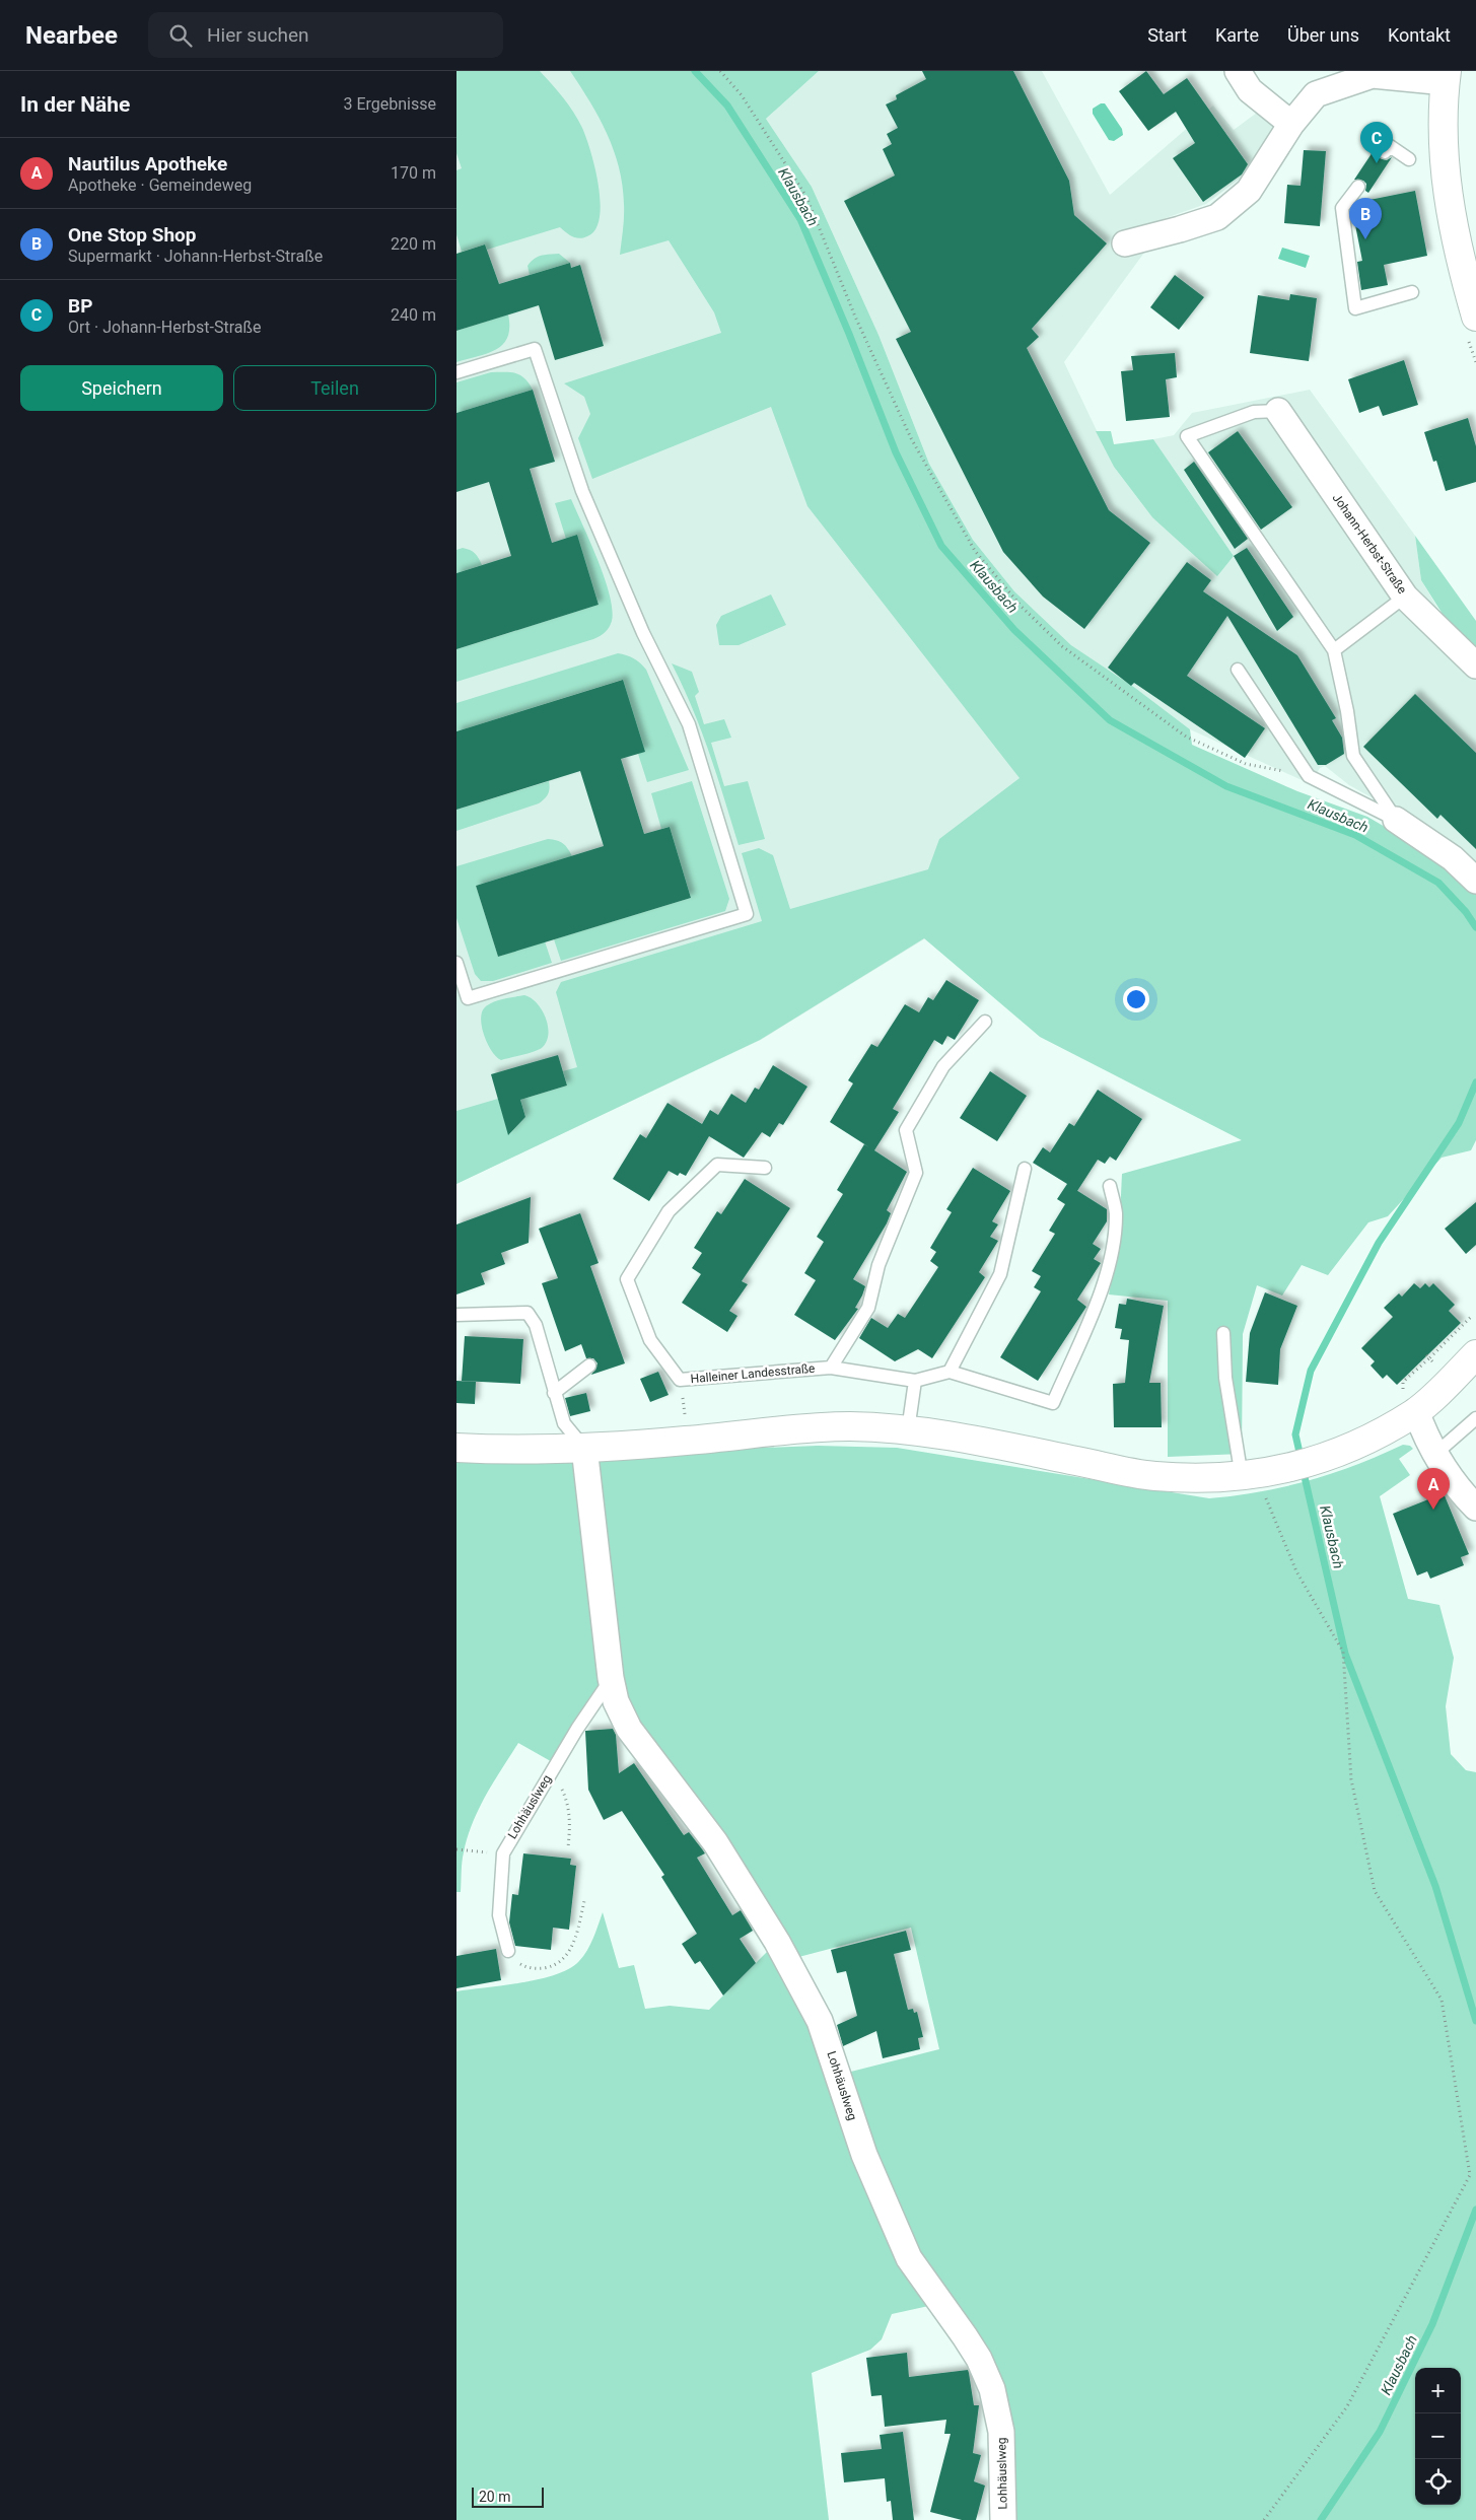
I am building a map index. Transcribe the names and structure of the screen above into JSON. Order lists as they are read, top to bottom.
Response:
{
  "streets": {
    "street": ["Johann-Herbst-Straße", "Lohhäuslweg"],
    "lane": ["Halleiner Landesstraße"]
  },
  "water": ["Klausbach"],
  "scale_bar": "20 m",
  "page": {
    "header": "Nearbee",
    "search": "Hier suchen",
    "nav": [
      "Start",
      "Karte",
      "Über uns",
      "Kontakt"
    ],
    "heading": ["In der Nähe", "3 Ergebnisse"],
    "pins": ["C", "B", "A"],
    "list": [
      {
        "mark": "A",
        "name": "Nautilus Apotheke",
        "note": "Apotheke · Gemeindeweg",
        "value": "170 m"
      },
      {
        "mark": "B",
        "name": "One Stop Shop",
        "note": "Supermarkt · Johann-Herbst-Straße",
        "value": "220 m"
      },
      {
        "mark": "C",
        "name": "BP",
        "note": "Ort · Johann-Herbst-Straße",
        "value": "240 m"
      }
    ],
    "buttons": ["Speichern", "Teilen"],
    "map_buttons": ["+", "−"],
    "scale": "20 m"
  }
}
